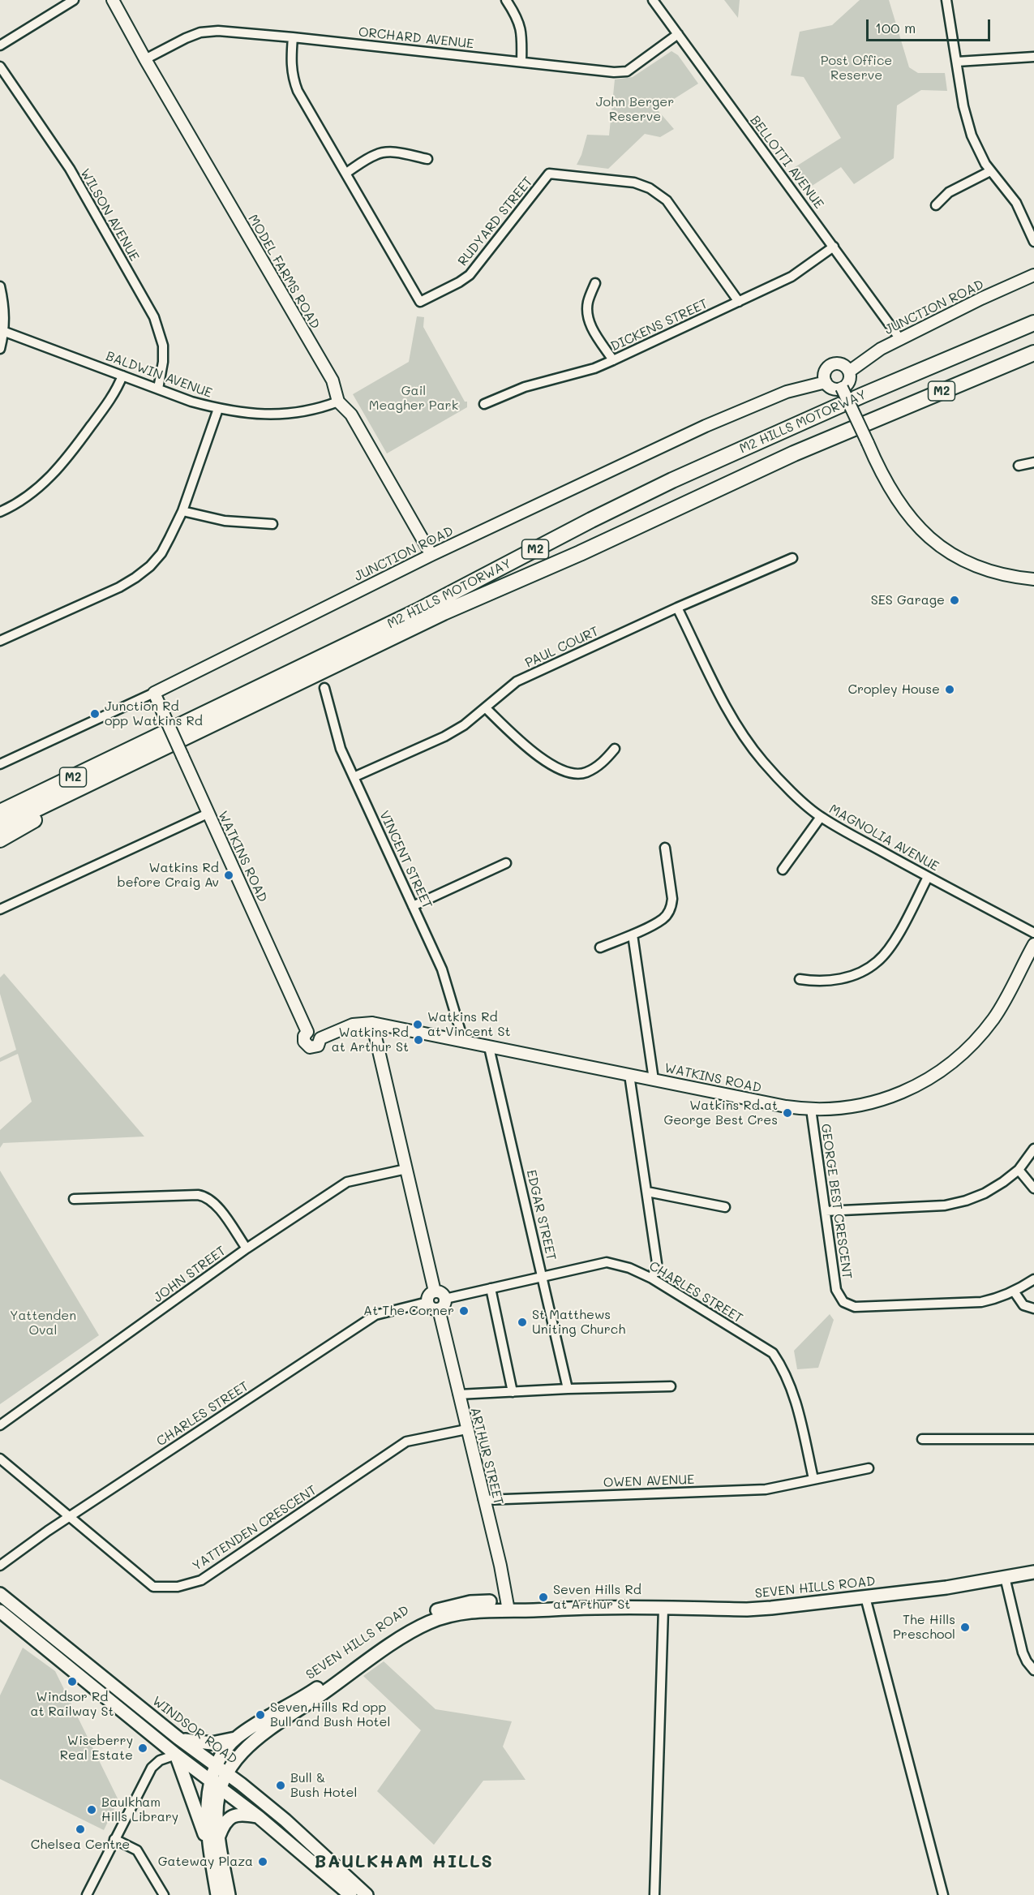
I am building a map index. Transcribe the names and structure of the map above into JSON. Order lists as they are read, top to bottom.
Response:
{
  "streets": {
    "highway": ["M2", "M2 HILLS MOTORWAY"],
    "main road": ["SEVEN HILLS ROAD", "WINDSOR ROAD"],
    "street": [
      "ORCHARD AVENUE",
      "BELLOTTI AVENUE",
      "WILSON AVENUE",
      "RUDYARD STREET",
      "MODEL FARMS ROAD",
      "JUNCTION ROAD",
      "DICKENS STREET",
      "BALDWIN AVENUE",
      "PAUL COURT",
      "MAGNOLIA AVENUE",
      "WATKINS ROAD",
      "VINCENT STREET",
      "GEORGE BEST CRESCENT",
      "EDGAR STREET",
      "JOHN STREET",
      "CHARLES STREET",
      "ARTHUR STREET",
      "OWEN AVENUE",
      "YATTENDEN CRESCENT"
    ]
  },
  "crossings": [
    ["ORCHARD AVENUE", "BELLOTTI AVENUE"],
    ["ORCHARD AVENUE", "MODEL FARMS ROAD"],
    ["BELLOTTI AVENUE", "JUNCTION ROAD"],
    ["BELLOTTI AVENUE", "DICKENS STREET"],
    ["WILSON AVENUE", "BALDWIN AVENUE"],
    ["RUDYARD STREET", "DICKENS STREET"],
    ["MODEL FARMS ROAD", "JUNCTION ROAD"],
    ["MODEL FARMS ROAD", "BALDWIN AVENUE"],
    ["JUNCTION ROAD", "WATKINS ROAD"],
    ["PAUL COURT", "MAGNOLIA AVENUE"],
    ["PAUL COURT", "VINCENT STREET"],
    ["WATKINS ROAD", "VINCENT STREET"],
    ["WATKINS ROAD", "GEORGE BEST CRESCENT"],
    ["WATKINS ROAD", "EDGAR STREET"],
    ["EDGAR STREET", "CHARLES STREET"],
    ["CHARLES STREET", "ARTHUR STREET"],
    ["CHARLES STREET", "OWEN AVENUE"],
    ["CHARLES STREET", "YATTENDEN CRESCENT"],
    ["ARTHUR STREET", "OWEN AVENUE"],
    ["ARTHUR STREET", "YATTENDEN CRESCENT"],
    ["ARTHUR STREET", "SEVEN HILLS ROAD"],
    ["SEVEN HILLS ROAD", "WINDSOR ROAD"]
  ],
  "districts": ["BAULKHAM HILLS"],
  "parks": [
    "Post Office Reserve",
    "John Berger Reserve",
    "Gail Meagher Park",
    "Yattenden Oval"
  ],
  "places": [
    "SES Garage",
    "Cropley House",
    "Junction Rd opp Watkins Rd",
    "Watkins Rd before Craig Av",
    "Watkins Rd at Vincent St",
    "Watkins Rd at Arthur St",
    "Watkins Rd at George Best Cres",
    "At The Corner",
    "St Matthews Uniting Church",
    "Seven Hills Rd at Arthur St",
    "The Hills Preschool",
    "Windsor Rd at Railway St",
    "Seven Hills Rd opp Bull and Bush Hotel",
    "Wiseberry Real Estate",
    "Bull & Bush Hotel",
    "Baulkham Hills Library",
    "Chelsea Centre",
    "Gateway Plaza"
  ],
  "scale_bar": "100 m"
}
